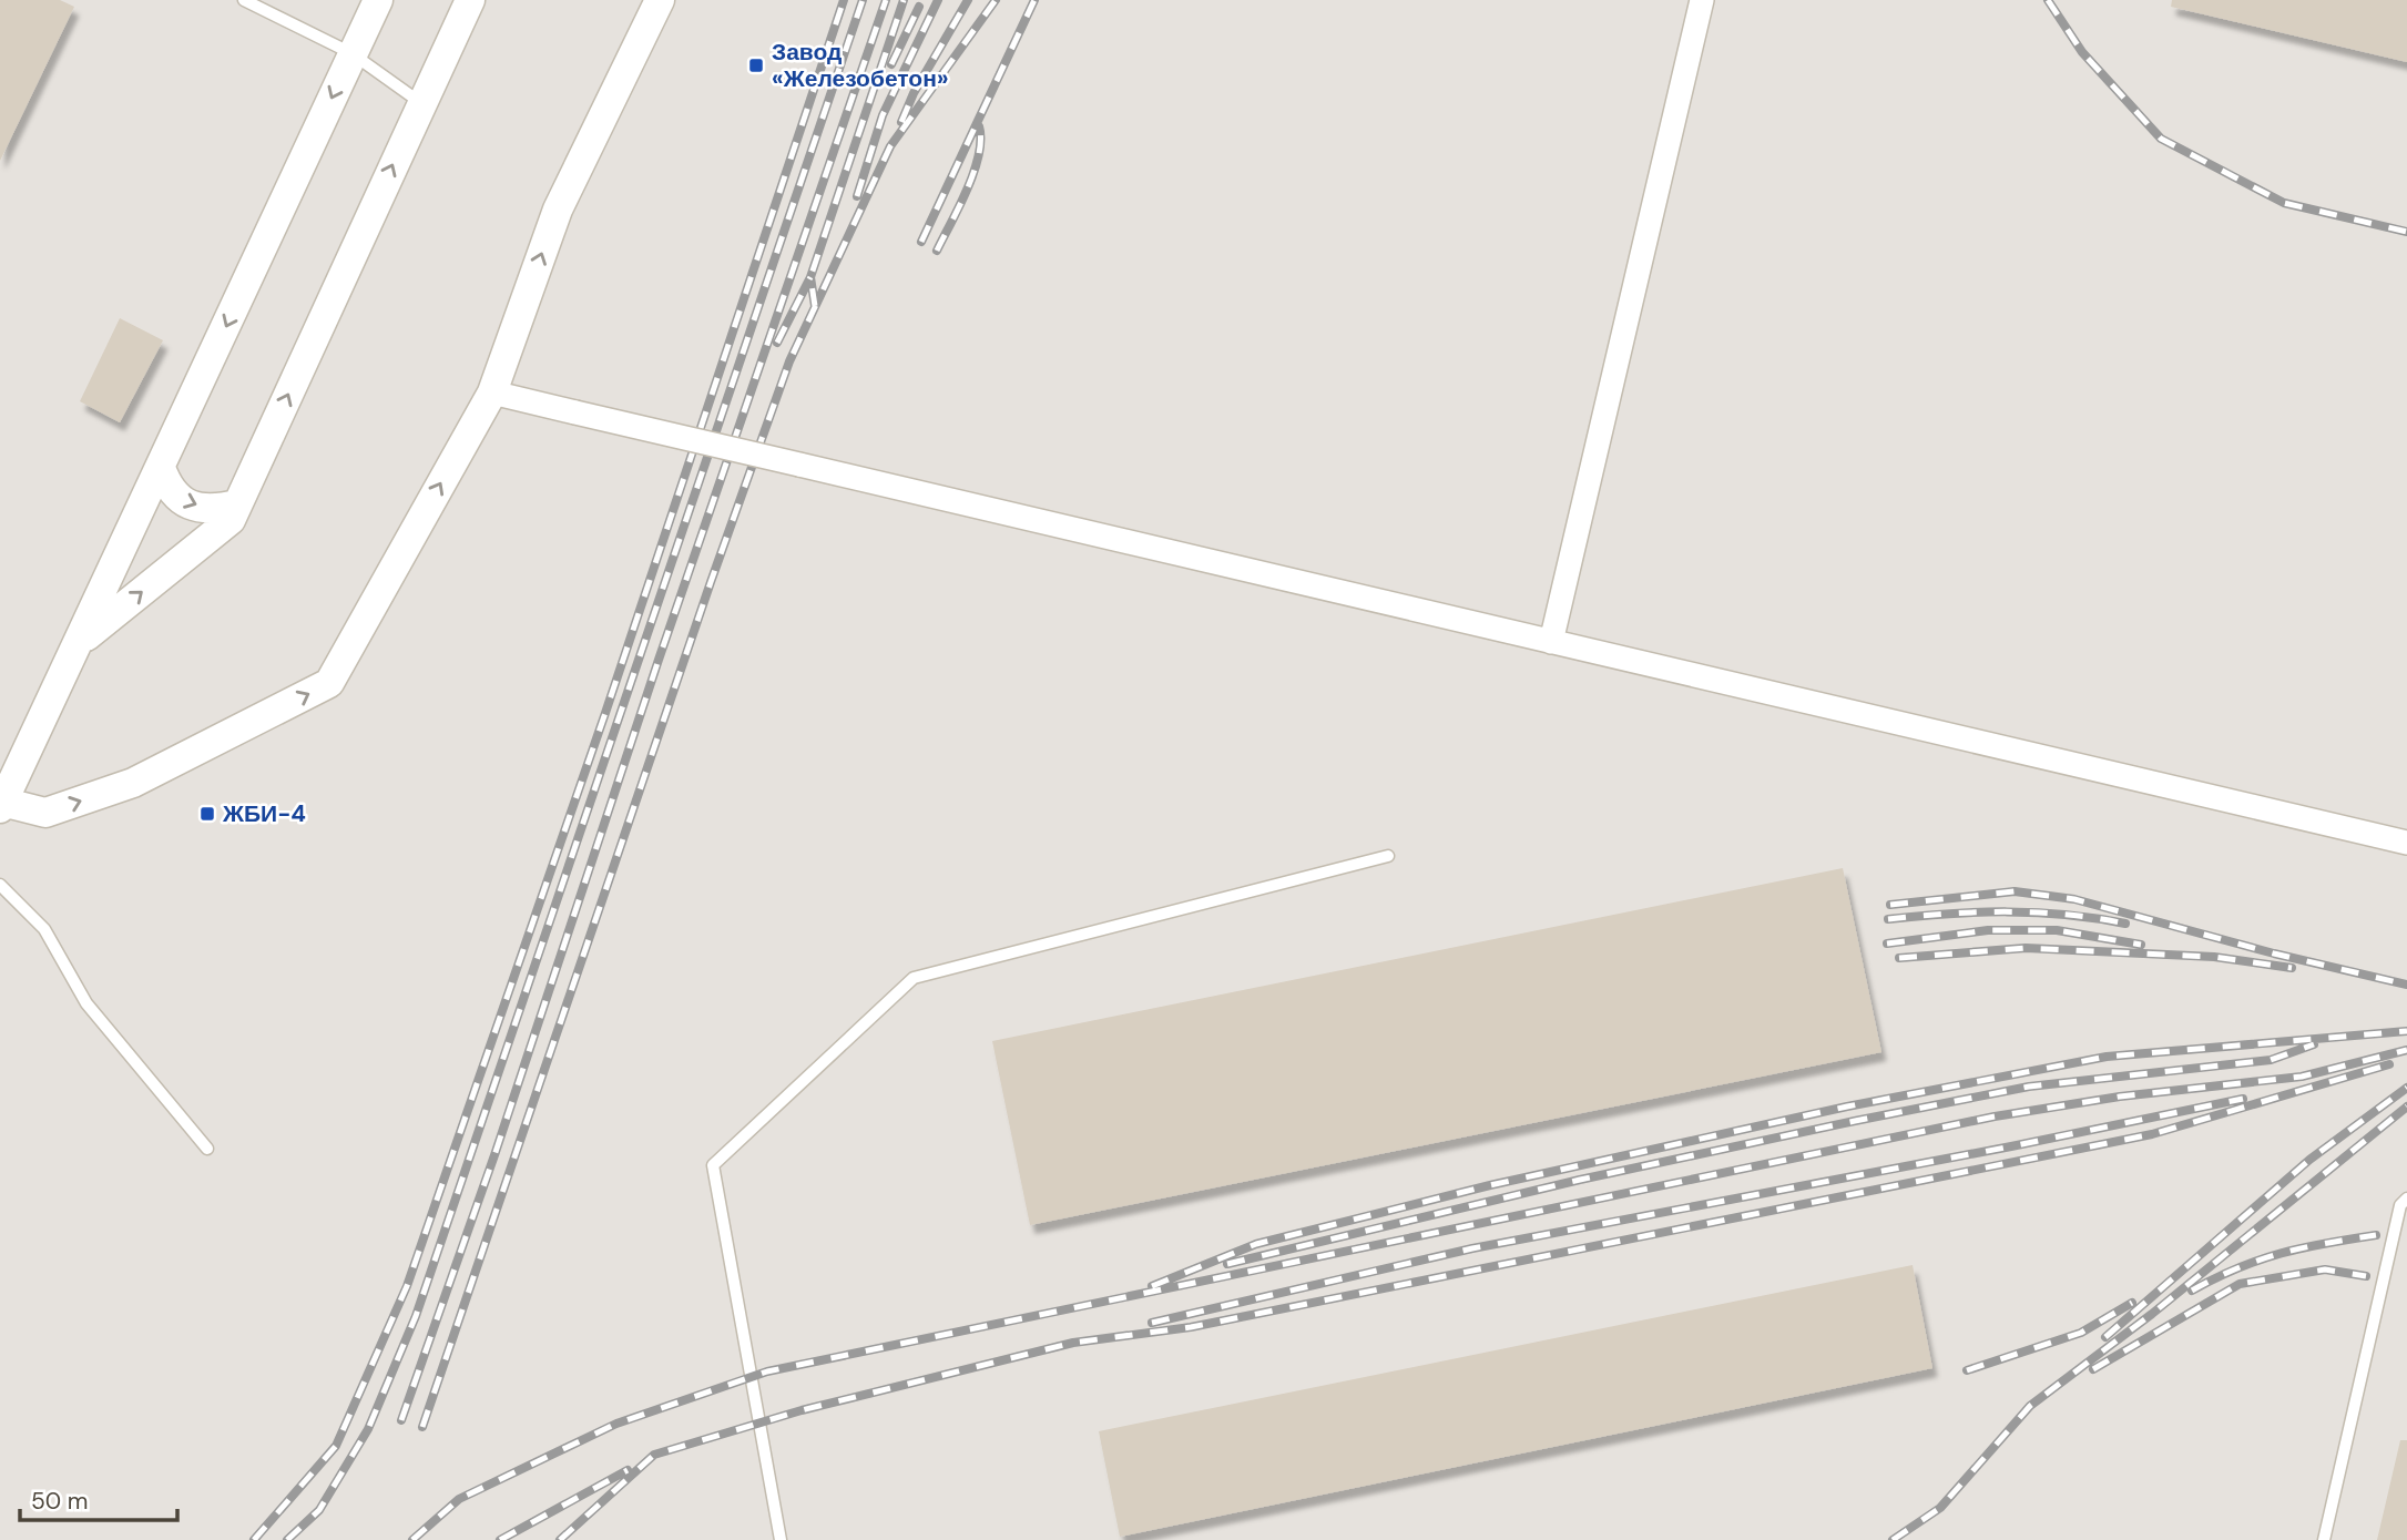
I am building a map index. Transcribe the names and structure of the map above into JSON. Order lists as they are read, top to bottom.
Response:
{
  "places": {
    "transit": ["Завод «Железобетон»", "ЖБИ-4"]
  },
  "scale_bar": "50 m"
}
